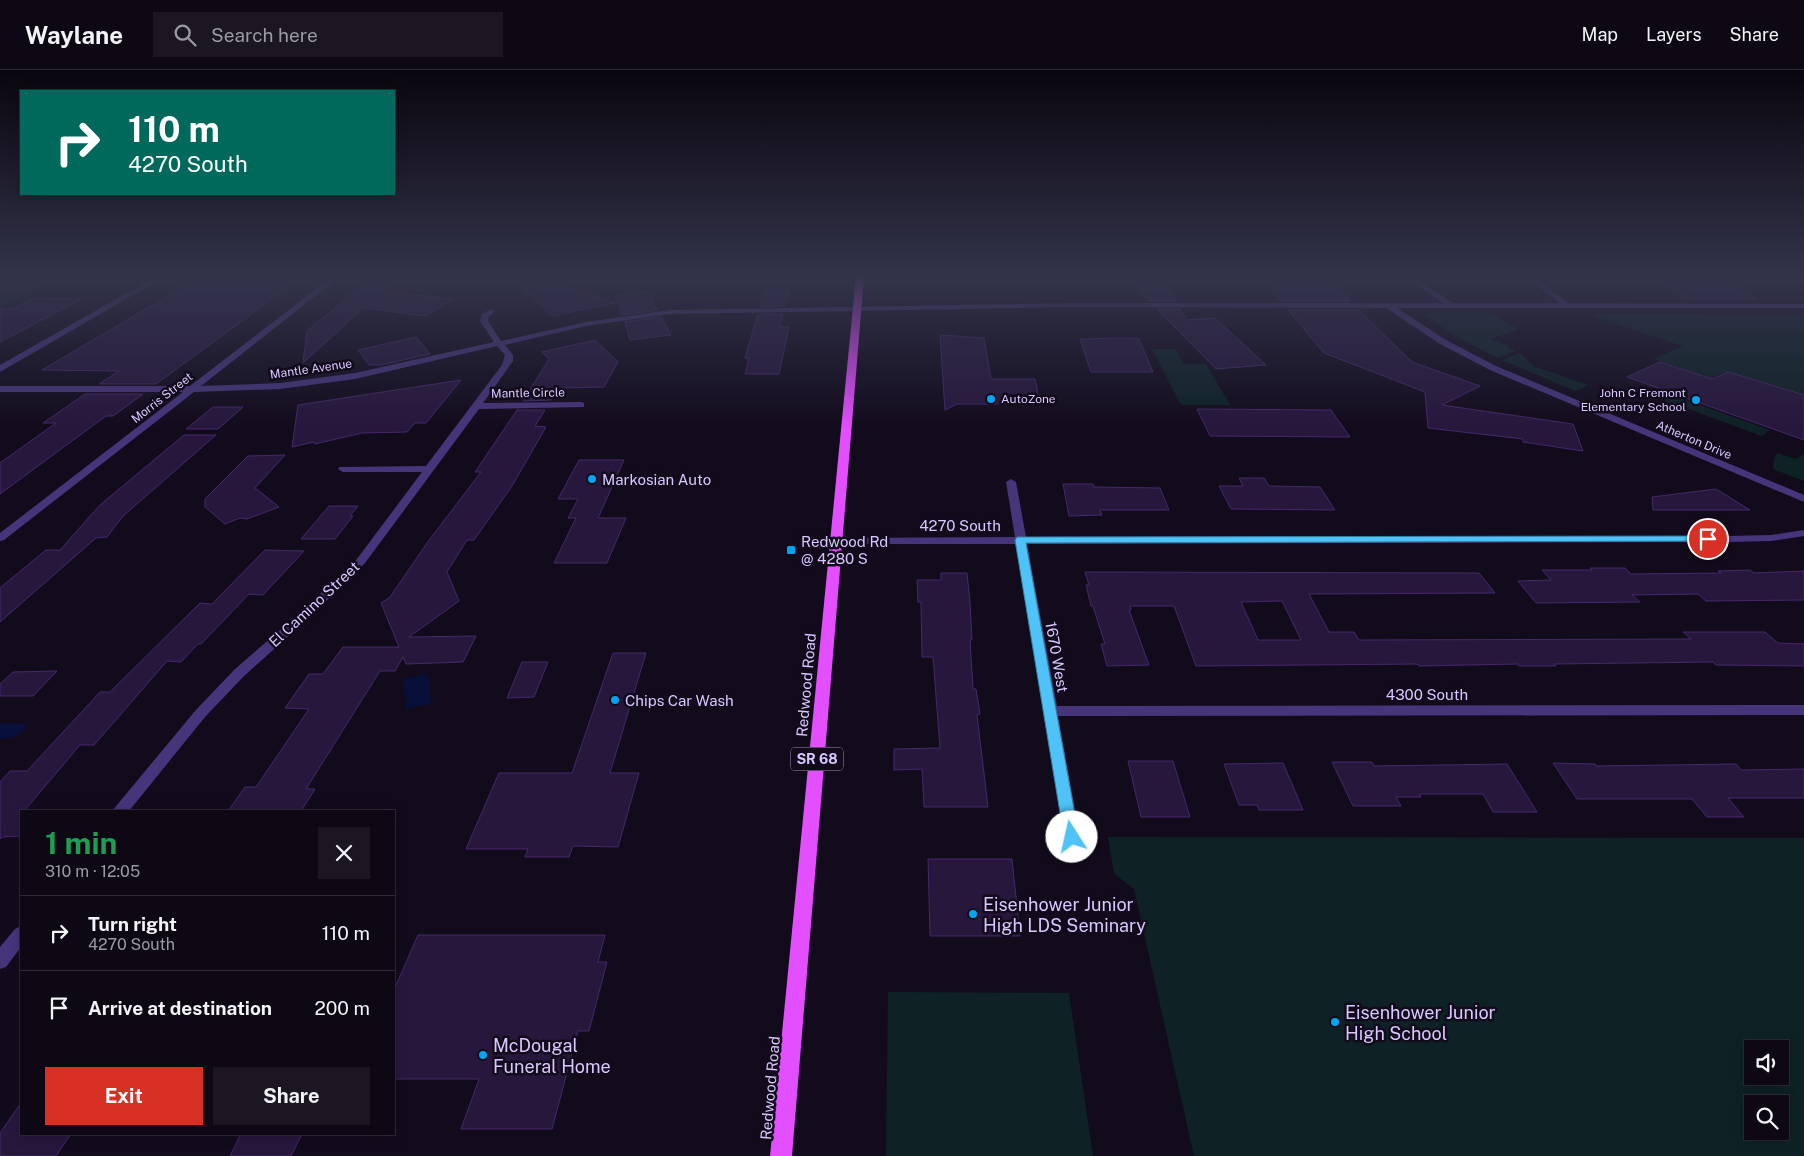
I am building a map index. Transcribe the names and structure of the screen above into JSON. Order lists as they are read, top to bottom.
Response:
{
  "streets": {
    "main road": ["Redwood Road", "SR 68"],
    "street": [
      "Mantle Avenue",
      "Mantle Circle",
      "Morris Street",
      "Atherton Drive",
      "4270 South",
      "El Camino Street",
      "1670 West",
      "4300 South"
    ]
  },
  "crossings": [
    ["Mantle Avenue", "Morris Street"],
    ["Mantle Avenue", "El Camino Street"],
    ["Mantle Circle", "El Camino Street"],
    ["4270 South", "1670 West"],
    ["4270 South", "Redwood Road"],
    ["1670 West", "4300 South"]
  ],
  "places": {
    "other": [
      "AutoZone",
      "John C Fremont Elementary School",
      "Markosian Auto",
      "Chips Car Wash",
      "Eisenhower Junior High LDS Seminary",
      "Eisenhower Junior High School",
      "McDougal Funeral Home"
    ],
    "transit": ["Redwood Rd @ 4280 S"]
  },
  "page": {
    "header": "Waylane",
    "search": "Search here",
    "nav": ["Map", "Layers", "Share"],
    "turn": ["110 m", "4270 South"],
    "heading": ["1 min", "310 m · 12:05"],
    "list": [
      {
        "name": "Turn right",
        "note": "4270 South",
        "value": "110 m"
      },
      {
        "name": "Arrive at destination",
        "value": "200 m"
      }
    ],
    "buttons": ["Exit", "Share"]
  }
}
